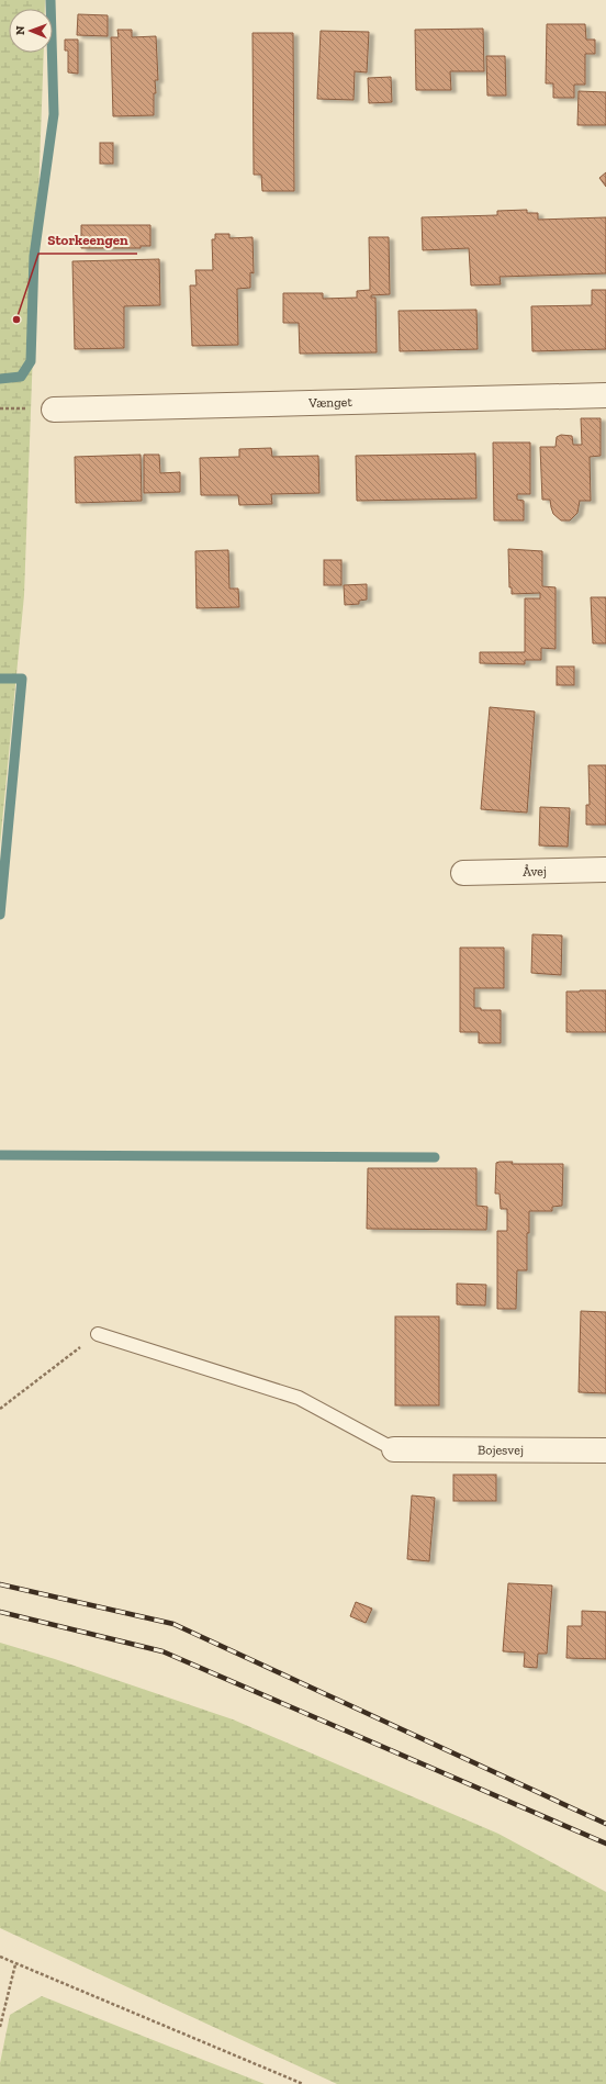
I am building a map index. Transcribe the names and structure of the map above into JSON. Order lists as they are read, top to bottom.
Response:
{
  "streets": {
    "street": ["Vænget", "Åvej", "Bojesvej"]
  },
  "places": ["Storkeengen"],
  "north": "left"
}
